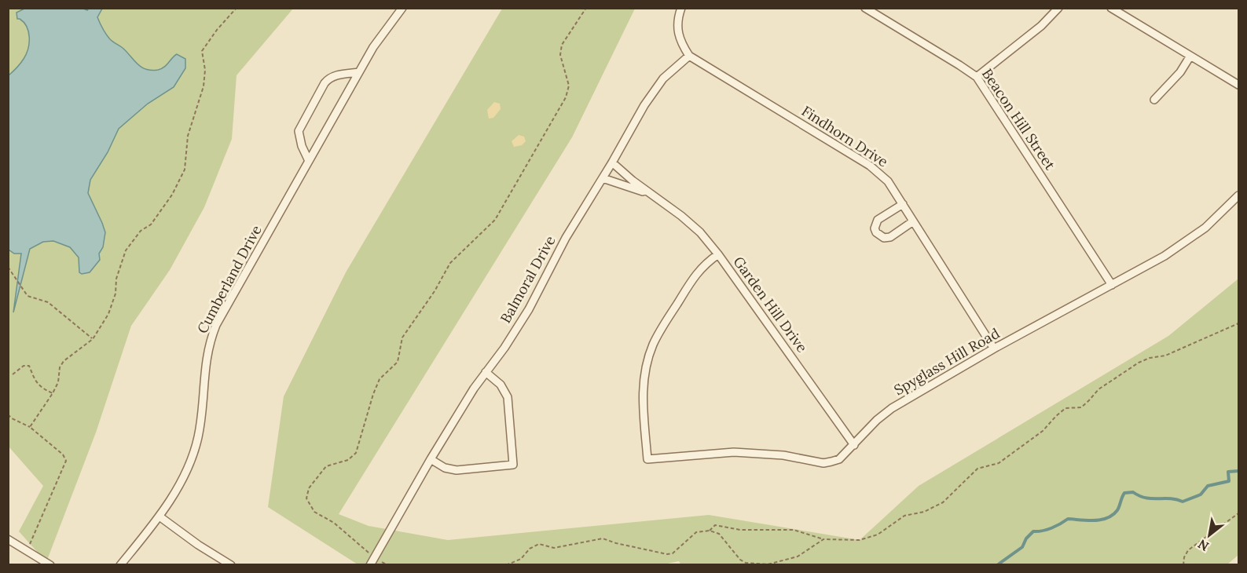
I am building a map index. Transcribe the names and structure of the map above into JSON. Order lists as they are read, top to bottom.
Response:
{
  "streets": {
    "street": [
      "Beacon Hill Street",
      "Findhorn Drive",
      "Cumberland Drive",
      "Balmoral Drive",
      "Garden Hill Drive",
      "Spyglass Hill Road"
    ]
  },
  "crossings": [
    ["Beacon Hill Street", "Spyglass Hill Road"],
    ["Findhorn Drive", "Balmoral Drive"],
    ["Findhorn Drive", "Spyglass Hill Road"],
    ["Balmoral Drive", "Garden Hill Drive"],
    ["Garden Hill Drive", "Spyglass Hill Road"]
  ],
  "north": "bottom left"
}
